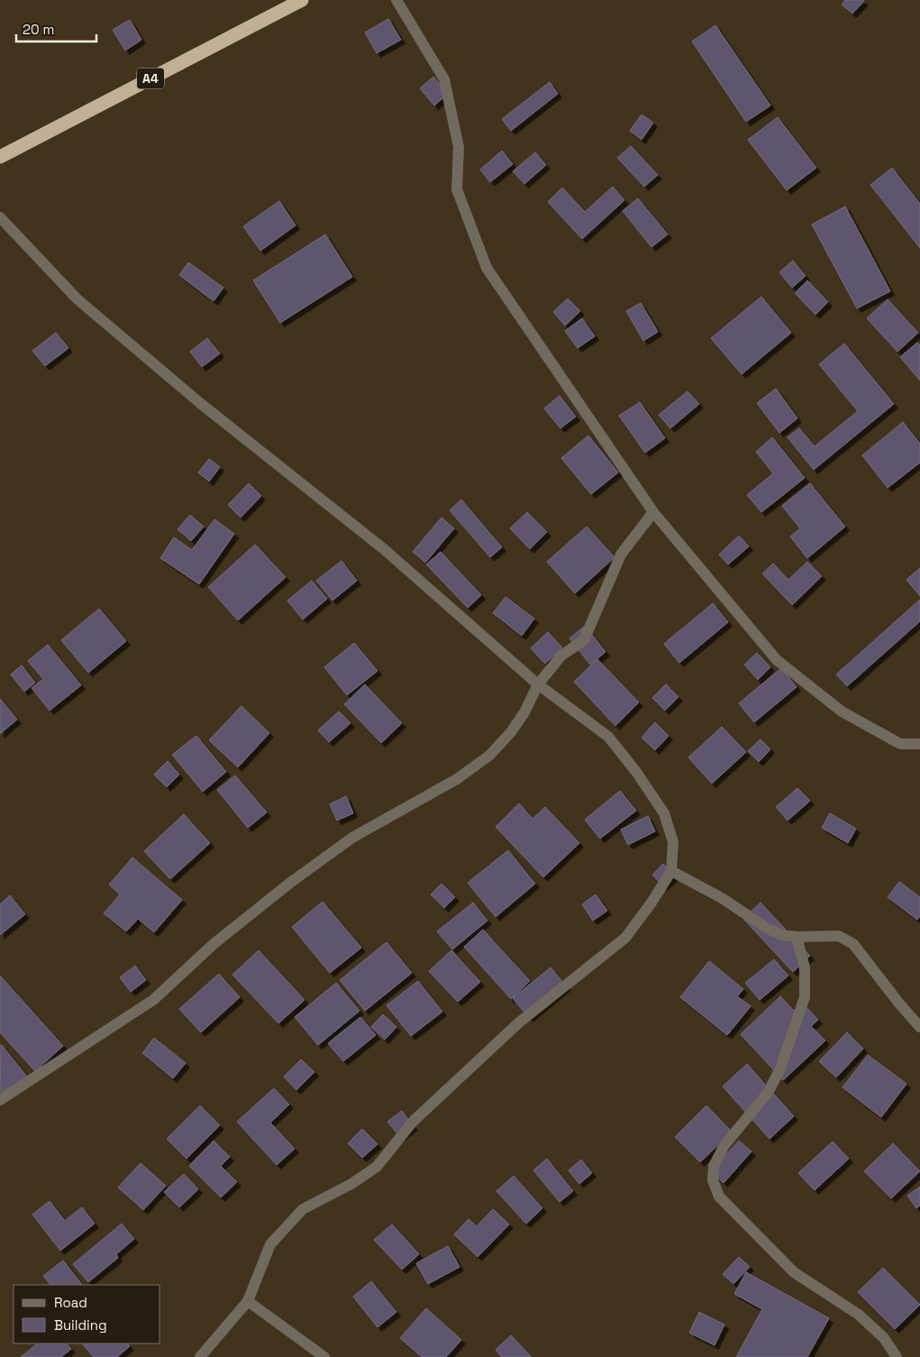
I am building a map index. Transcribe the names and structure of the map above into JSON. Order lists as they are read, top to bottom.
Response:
{
  "streets": {
    "highway": ["A4"]
  },
  "legend": ["Road", "Building"],
  "scale_bar": "20 m"
}
